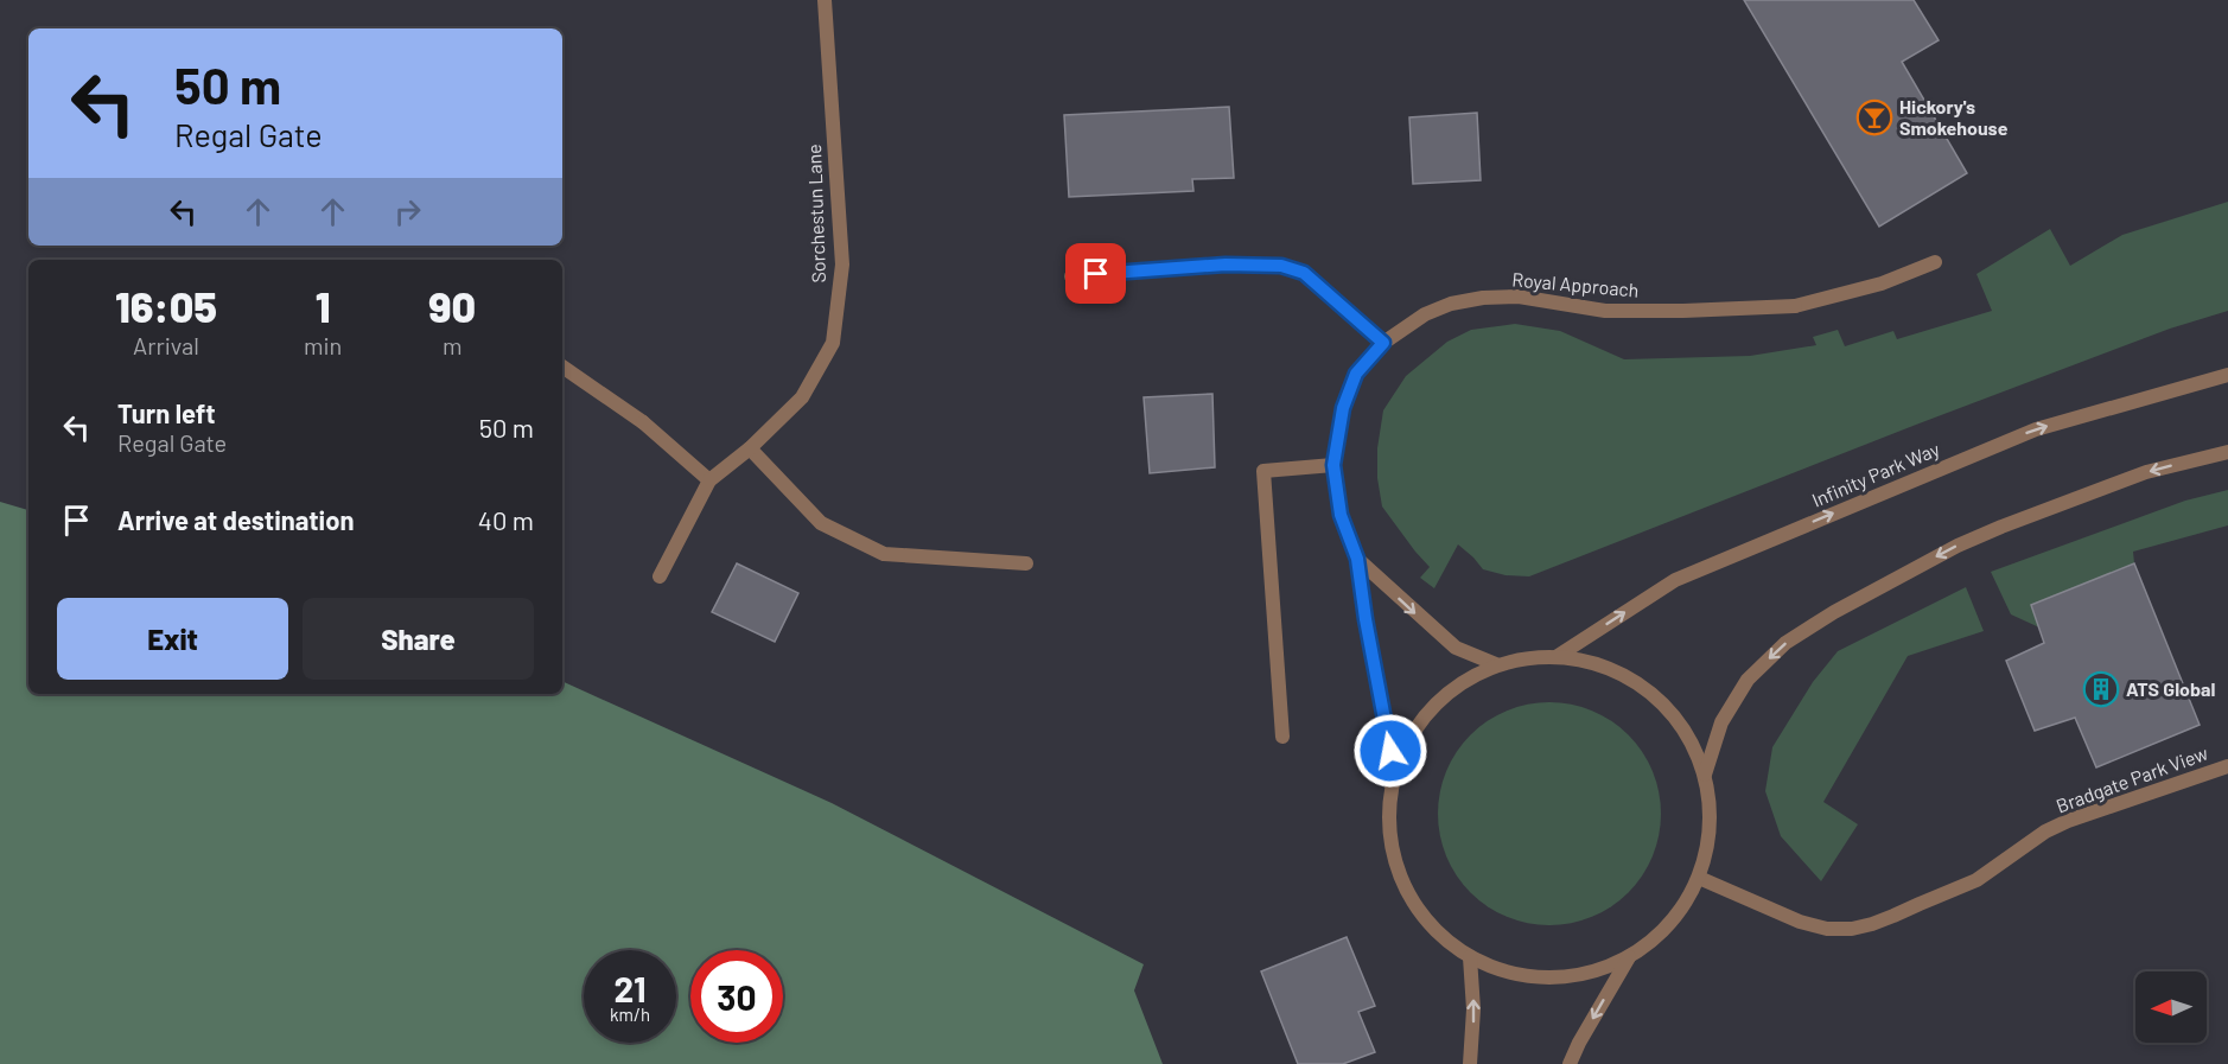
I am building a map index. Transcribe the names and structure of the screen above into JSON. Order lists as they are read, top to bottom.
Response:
{
  "streets": {
    "street": [
      "Sorchestun Lane",
      "Royal Approach",
      "Infinity Park Way",
      "Bradgate Park View"
    ]
  },
  "places": {
    "bar": ["Hickory's Smokehouse"],
    "building": ["ATS Global"]
  },
  "north": "left",
  "page": {
    "turn": ["50 m", "Regal Gate"],
    "eta": [
      "16:05",
      "Arrival",
      "1",
      "min",
      "90",
      "m"
    ],
    "list": [
      {
        "name": "Turn left",
        "note": "Regal Gate",
        "value": "50 m"
      },
      {
        "name": "Arrive at destination",
        "value": "40 m"
      }
    ],
    "buttons": ["Exit", "Share"],
    "speed": "21 km/h",
    "limit": "30"
  }
}
